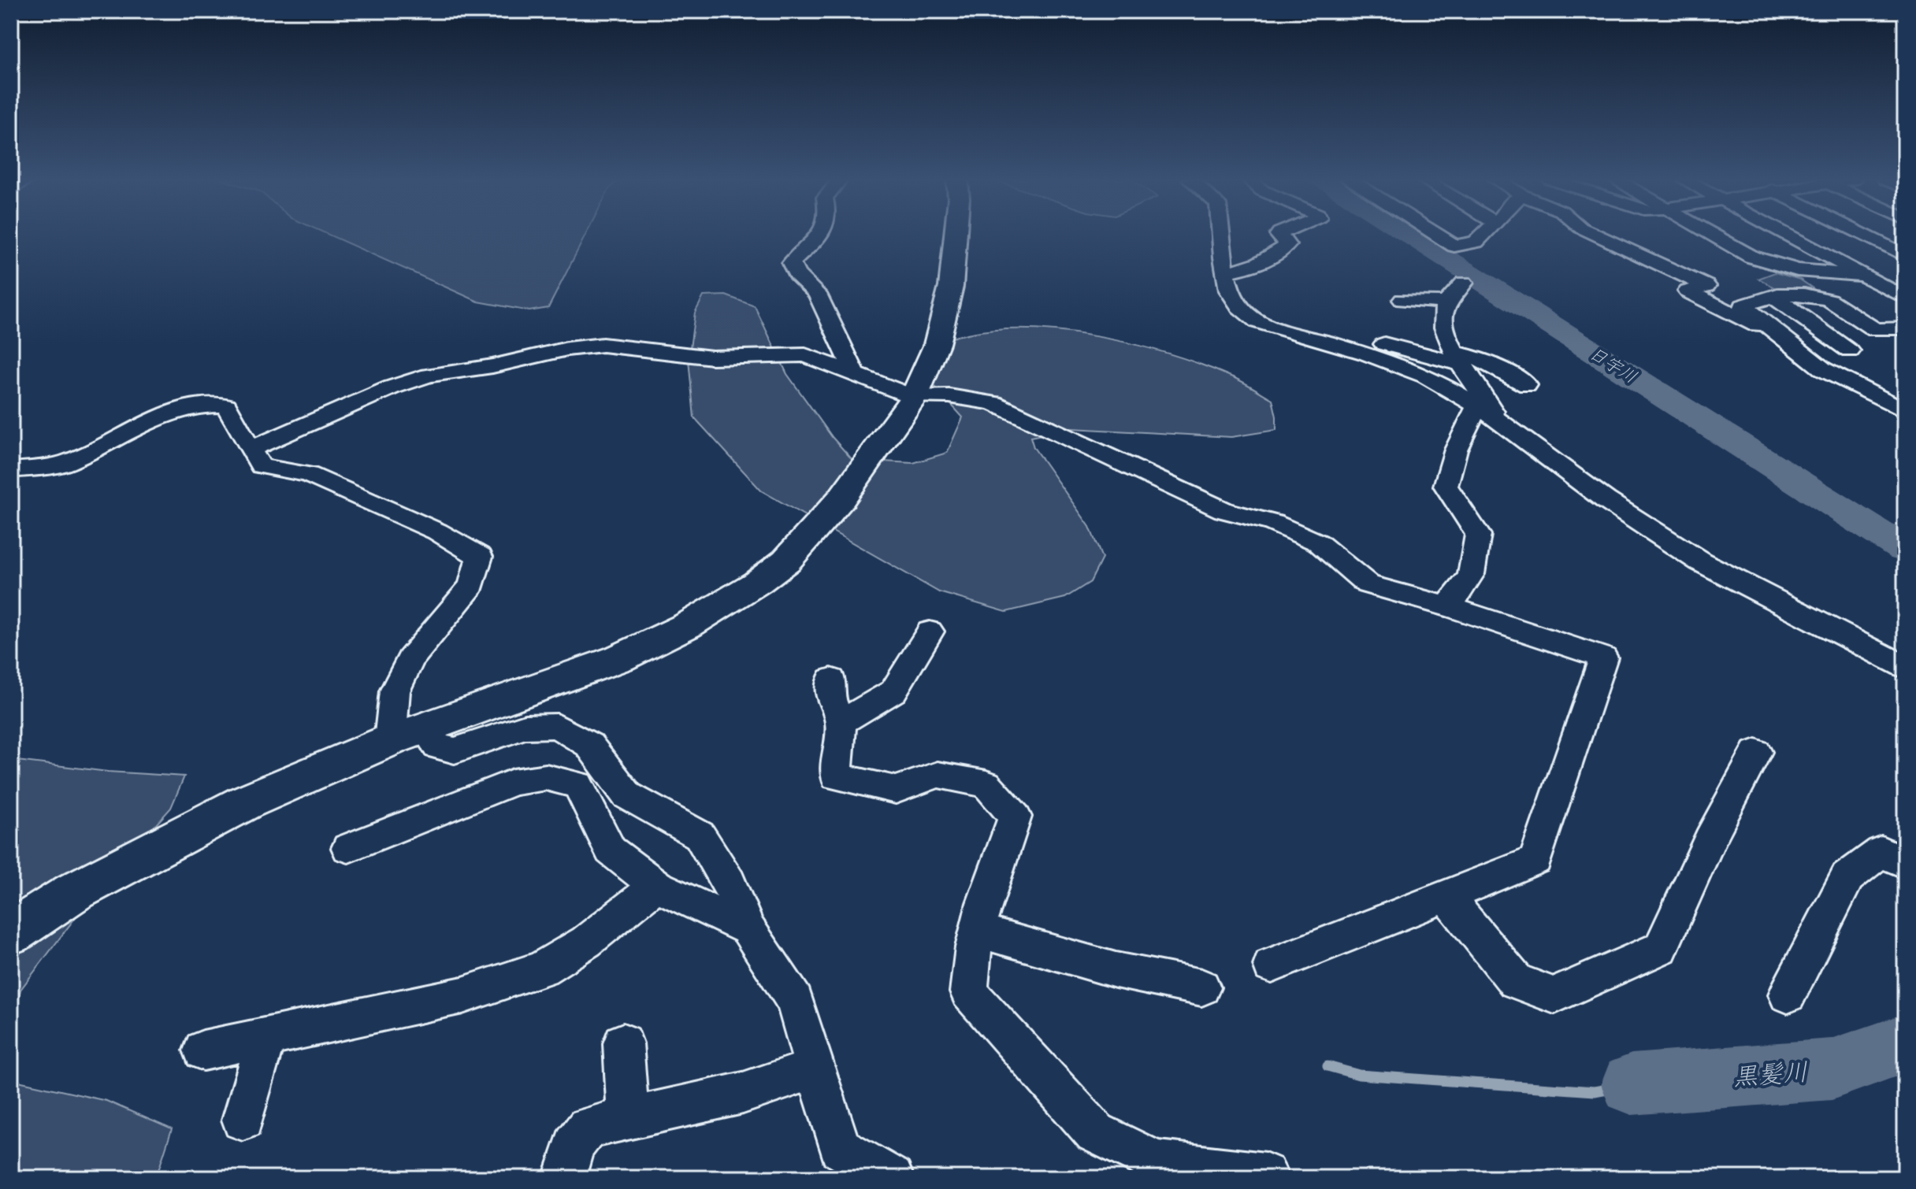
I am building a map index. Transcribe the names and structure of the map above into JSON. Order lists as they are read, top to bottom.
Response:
{
  "water": ["日宇川", "黒髪川"]
}
